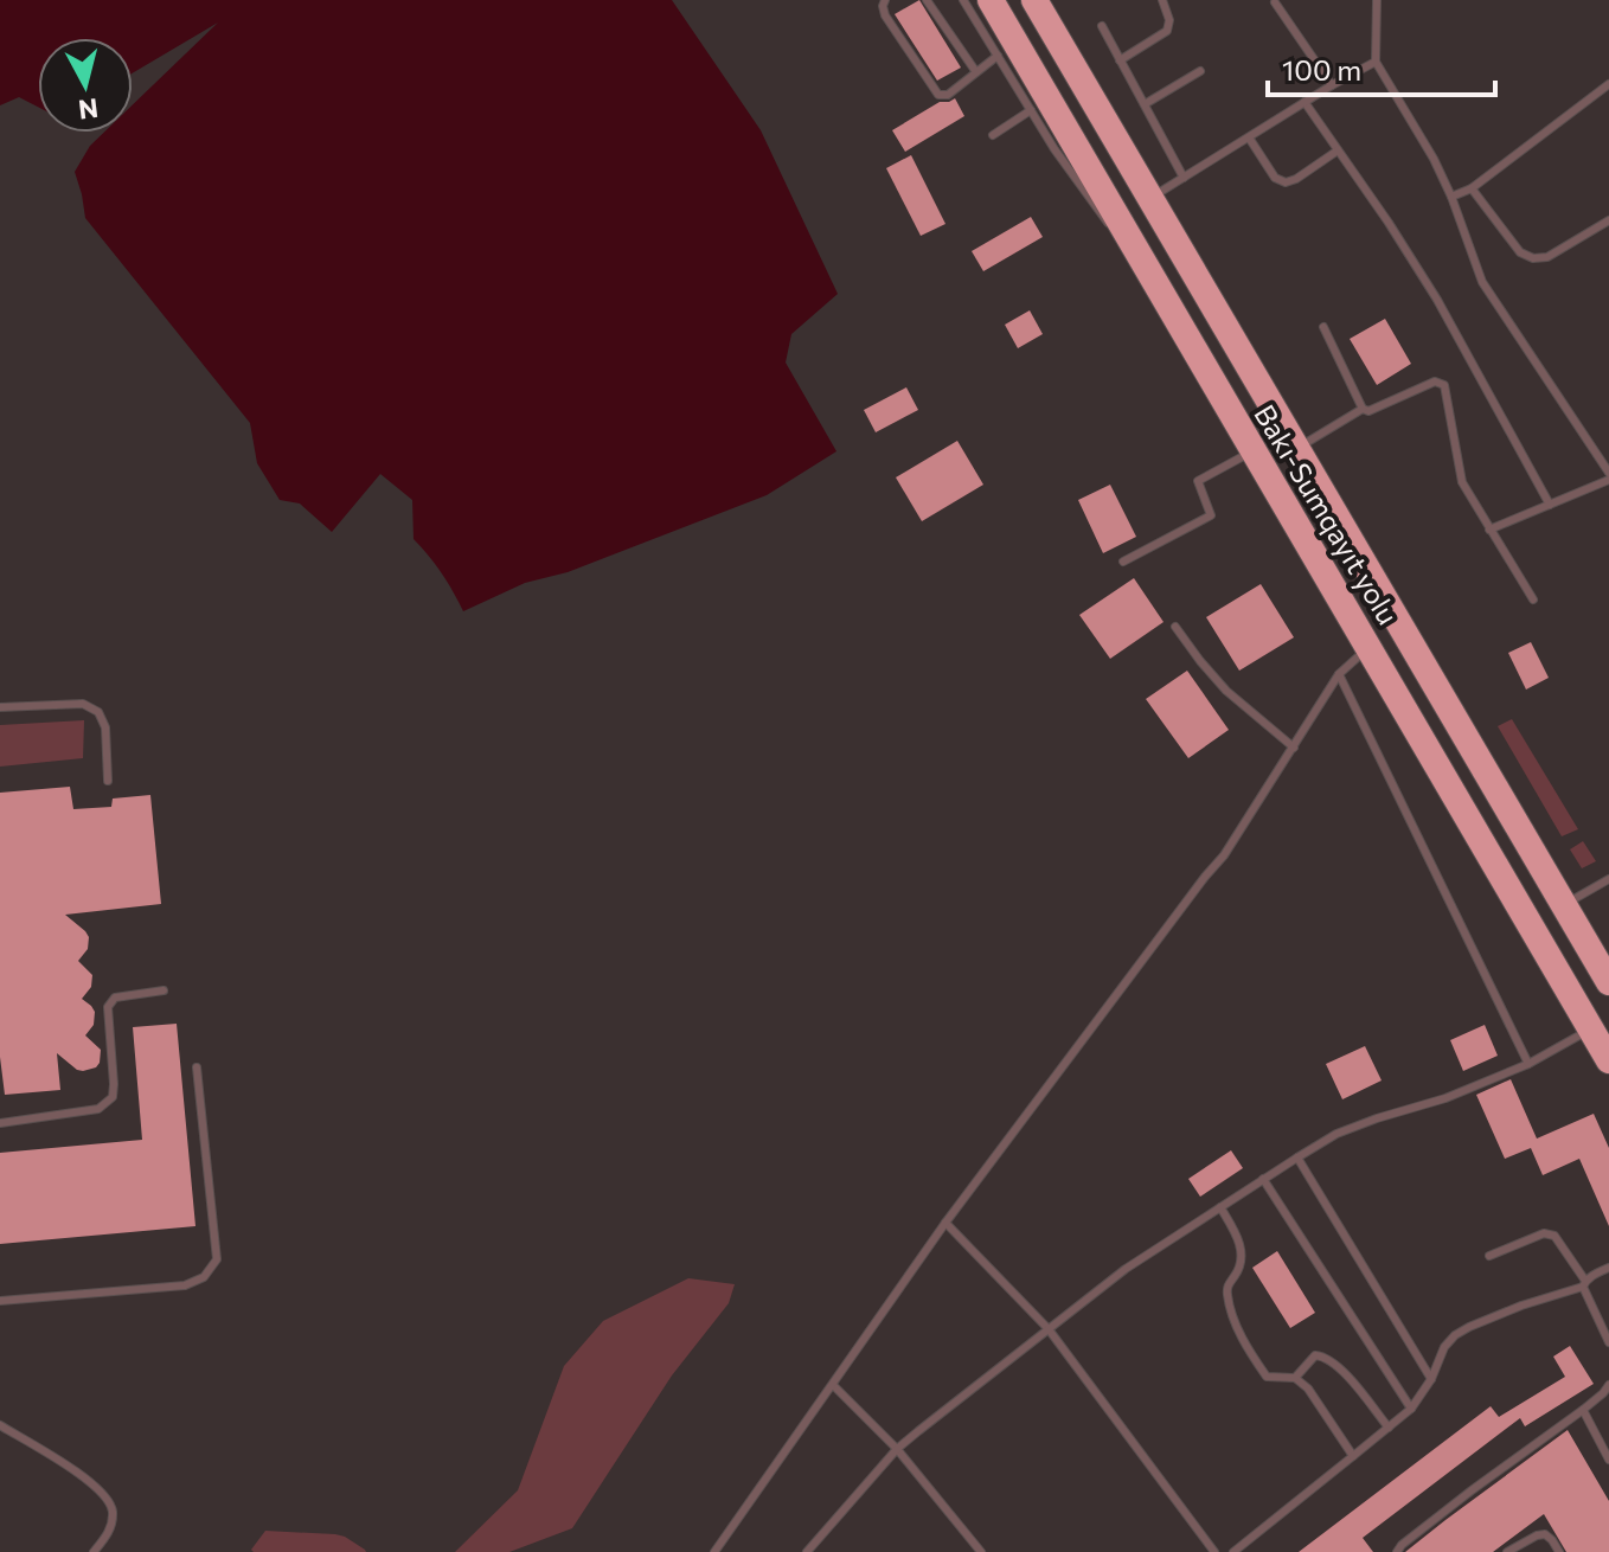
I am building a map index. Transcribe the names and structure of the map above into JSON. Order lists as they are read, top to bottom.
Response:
{
  "streets": {
    "highway": ["Bakı-Sumqayıt yolu"]
  },
  "scale_bar": "100 m",
  "north": "bottom"
}
